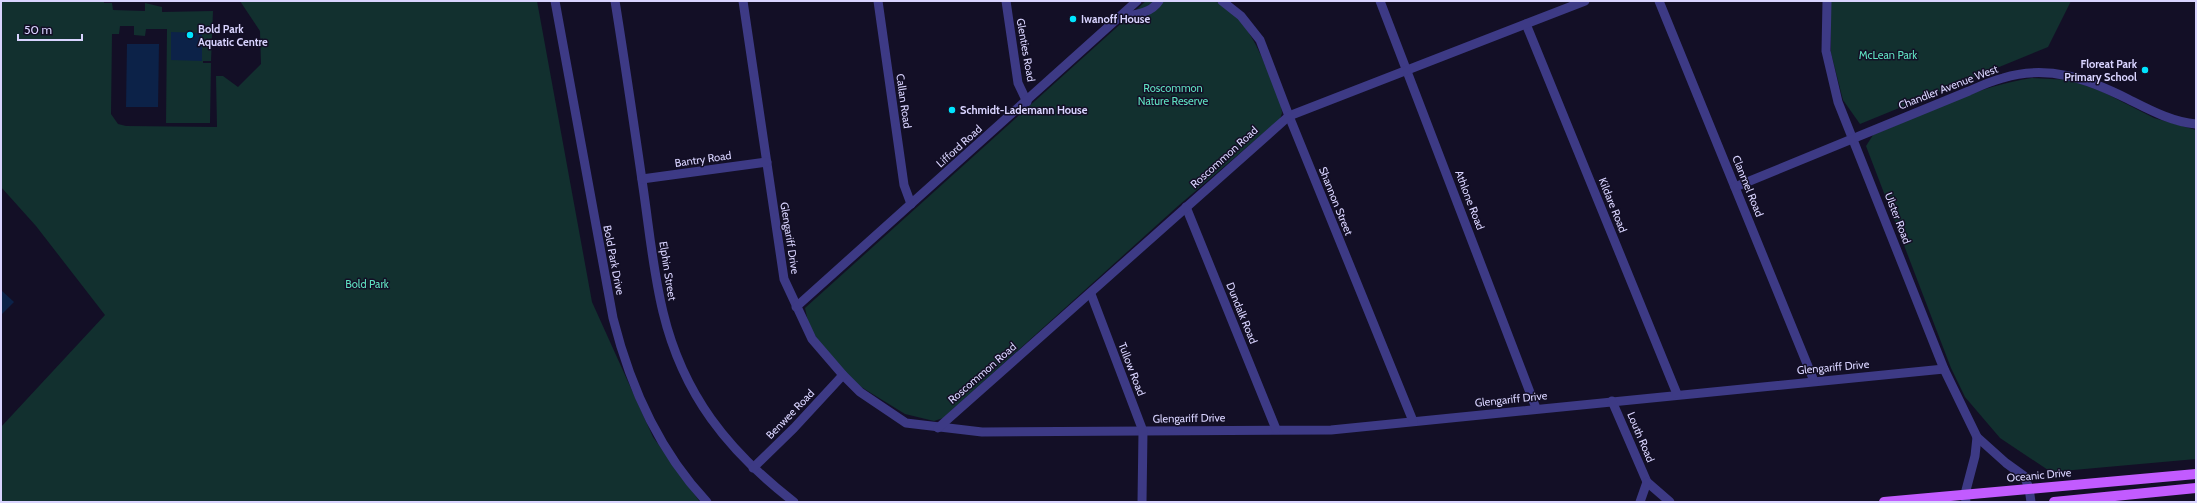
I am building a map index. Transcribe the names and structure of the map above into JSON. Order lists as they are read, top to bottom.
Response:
{
  "streets": {
    "main road": ["Oceanic Drive"],
    "street": [
      "Glenties Road",
      "Chandler Avenue West",
      "Callan Road",
      "Lifford Road",
      "Roscommon Road",
      "Bantry Road",
      "Clanmel Road",
      "Athlone Road",
      "Shannon Street",
      "Kildare Road",
      "Ulster Road",
      "Glengariff Drive",
      "Bold Park Drive",
      "Elphin Street",
      "Dundalk Road",
      "Tullow Road",
      "Benwee Road",
      "Louth Road"
    ]
  },
  "crossings": [
    ["Glenties Road", "Lifford Road"],
    ["Chandler Avenue West", "Clanmel Road"],
    ["Chandler Avenue West", "Ulster Road"],
    ["Callan Road", "Lifford Road"],
    ["Lifford Road", "Glengariff Drive"],
    ["Roscommon Road", "Athlone Road"],
    ["Roscommon Road", "Shannon Street"],
    ["Roscommon Road", "Kildare Road"],
    ["Roscommon Road", "Glengariff Drive"],
    ["Roscommon Road", "Dundalk Road"],
    ["Roscommon Road", "Tullow Road"],
    ["Bantry Road", "Glengariff Drive"],
    ["Bantry Road", "Elphin Street"],
    ["Clanmel Road", "Glengariff Drive"],
    ["Athlone Road", "Glengariff Drive"],
    ["Shannon Street", "Glengariff Drive"],
    ["Kildare Road", "Glengariff Drive"],
    ["Ulster Road", "Glengariff Drive"],
    ["Ulster Road", "Oceanic Drive"],
    ["Glengariff Drive", "Dundalk Road"],
    ["Glengariff Drive", "Tullow Road"],
    ["Glengariff Drive", "Benwee Road"],
    ["Glengariff Drive", "Louth Road"],
    ["Elphin Street", "Benwee Road"]
  ],
  "parks": ["McLean Park", "Roscommon Nature Reserve", "Bold Park"],
  "places": [
    "Iwanoff House",
    "Bold Park Aquatic Centre",
    "Floreat Park Primary School",
    "Schmidt-Lademann House"
  ],
  "scale_bar": "50 m"
}
